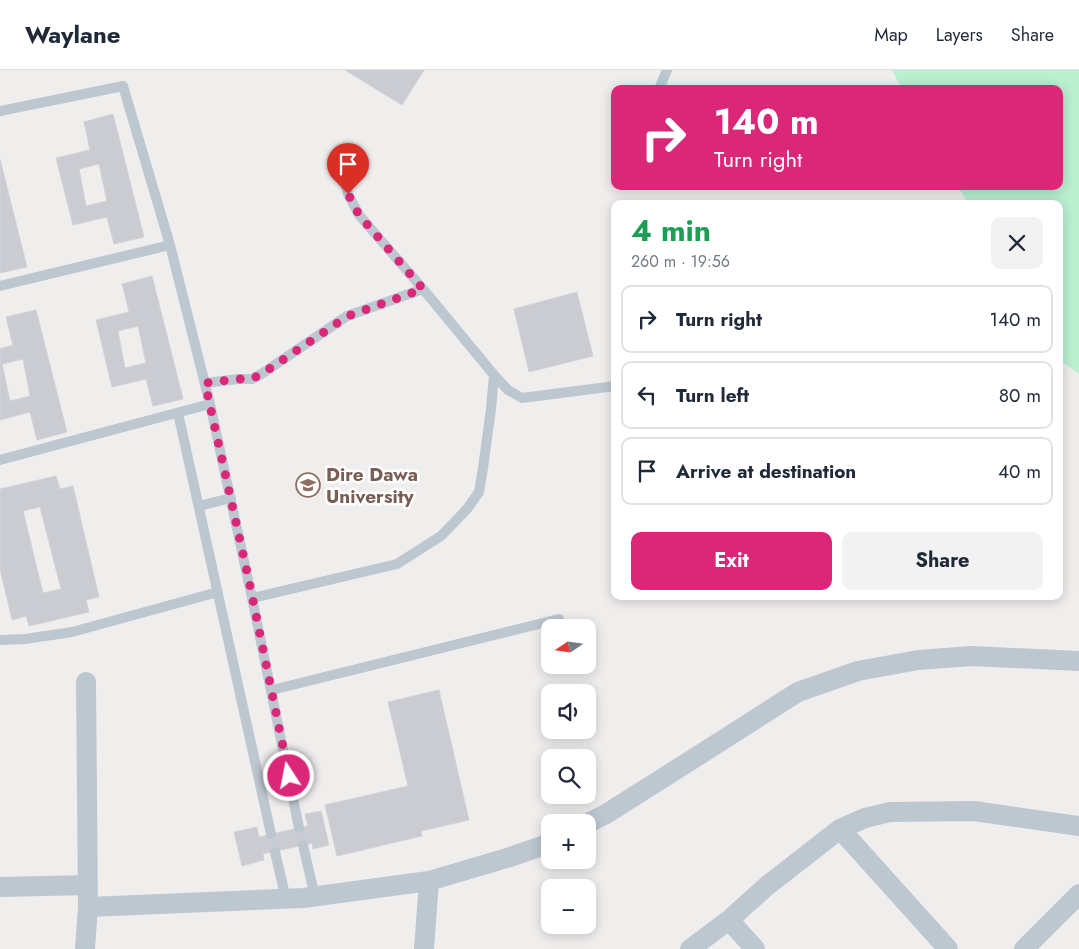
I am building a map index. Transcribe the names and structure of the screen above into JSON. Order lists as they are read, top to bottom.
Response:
{
  "places": {
    "school or university": ["Dire Dawa University"]
  },
  "north": "left",
  "page": {
    "header": "Waylane",
    "nav": ["Map", "Layers", "Share"],
    "turn": ["140 m", "Turn right"],
    "heading": ["4 min", "260 m · 19:56"],
    "list": [
      {
        "name": "Turn right",
        "value": "140 m"
      },
      {
        "name": "Turn left",
        "value": "80 m"
      },
      {
        "name": "Arrive at destination",
        "value": "40 m"
      }
    ],
    "buttons": ["Exit", "Share"],
    "map_buttons": ["+", "−"]
  }
}
